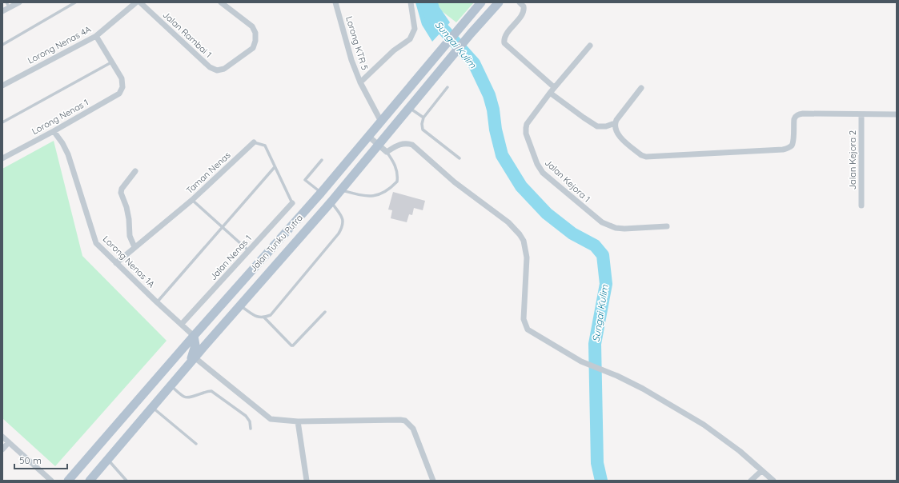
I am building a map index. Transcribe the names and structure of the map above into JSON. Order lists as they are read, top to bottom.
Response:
{
  "streets": {
    "main road": ["Jalan Tunku Putra"],
    "street": [
      "Jalan Rambai 1",
      "Lorong KTR 5",
      "Lorong Nenas 4A",
      "Lorong Nenas 1",
      "Jalan Kejora 2",
      "Taman Nenas",
      "Jalan Kejora 1",
      "Jalan Nenas 1",
      "Lorong Nenas 1A"
    ]
  },
  "crossings": [
    ["Lorong KTR 5", "Jalan Tunku Putra"],
    ["Lorong Nenas 1", "Lorong Nenas 1A"],
    ["Taman Nenas", "Jalan Nenas 1"],
    ["Taman Nenas", "Lorong Nenas 1A"],
    ["Jalan Tunku Putra", "Lorong Nenas 1A"],
    ["Jalan Nenas 1", "Lorong Nenas 1A"]
  ],
  "water": ["Sungai Kulim"],
  "scale_bar": "50 m"
}
